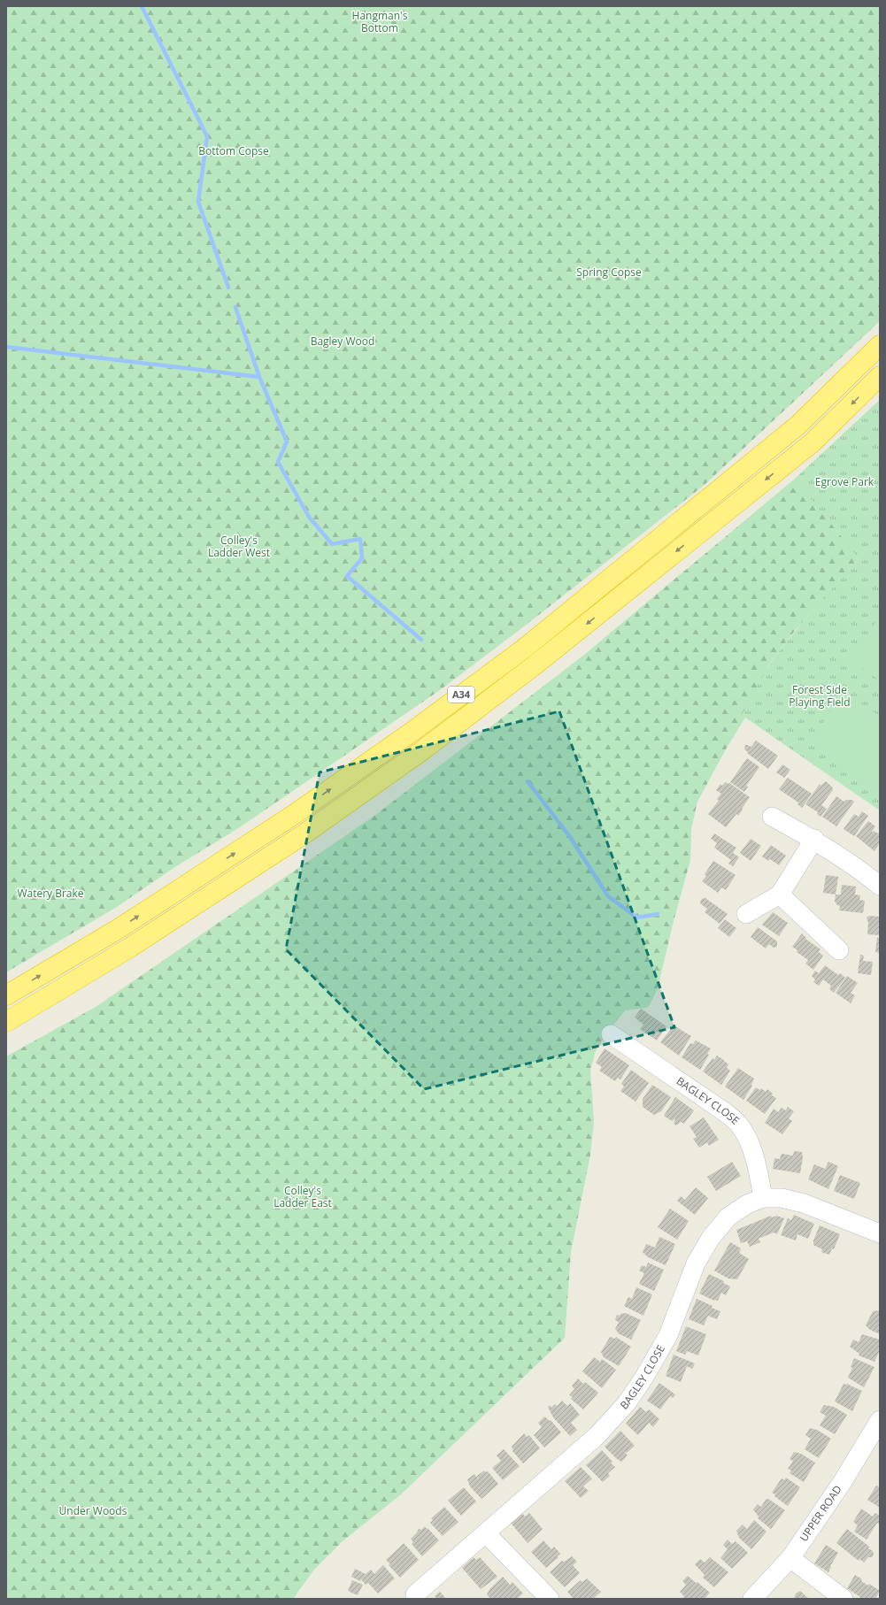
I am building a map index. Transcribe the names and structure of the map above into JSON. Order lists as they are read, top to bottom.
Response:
{
  "streets": {
    "highway": ["A34"],
    "street": ["BAGLEY CLOSE", "UPPER ROAD"]
  },
  "parks": [
    "Hangman's Bottom",
    "Bottom Copse",
    "Spring Copse",
    "Bagley Wood",
    "Egrove Park",
    "Colley's Ladder West",
    "Forest Side Playing Field",
    "Watery Brake",
    "Colley's Ladder East",
    "Under Woods"
  ]
}
